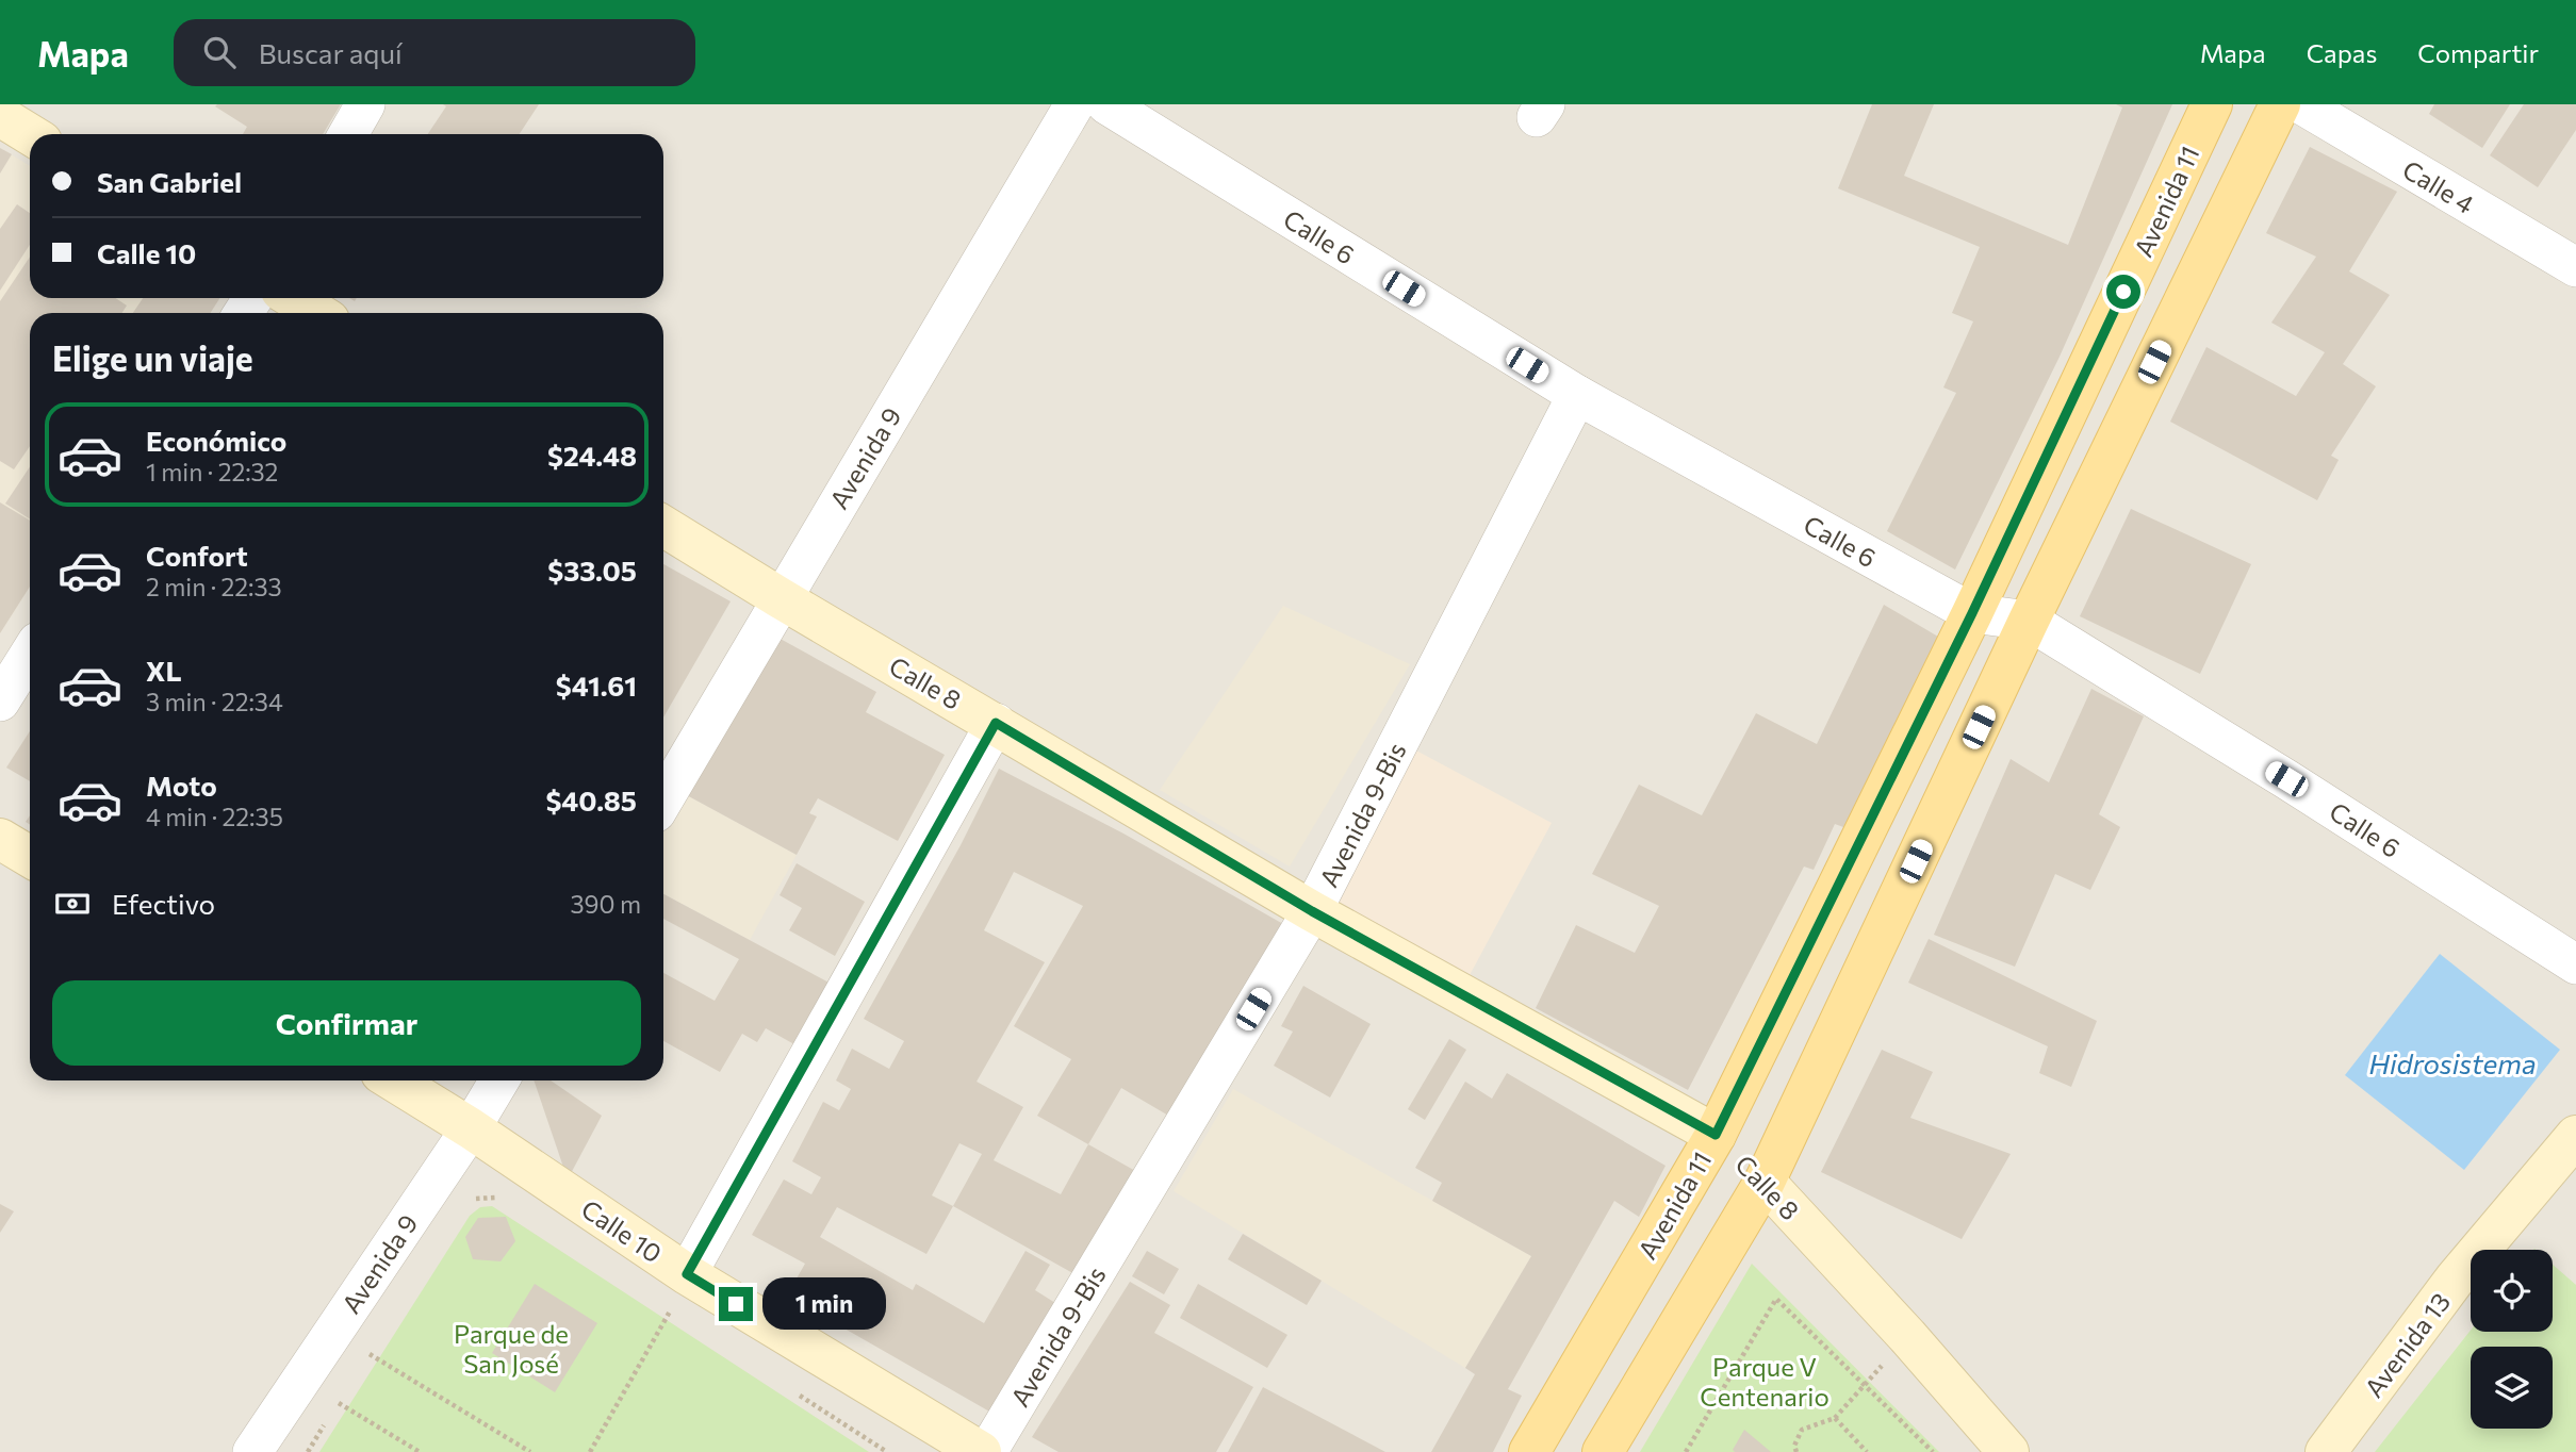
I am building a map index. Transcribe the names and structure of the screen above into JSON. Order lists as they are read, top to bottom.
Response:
{
  "streets": {
    "main road": [
      "Avenida 11",
      "Calle 8",
      "Calle 10",
      "Avenida 13"
    ],
    "street": [
      "Calle 4",
      "Calle 6",
      "Avenida 9",
      "Avenida 9-Bis"
    ]
  },
  "crossings": [
    ["Avenida 11", "Calle 6"],
    ["Avenida 11", "Calle 8"],
    ["Calle 6", "Avenida 9-Bis"],
    ["Avenida 9", "Calle 8"],
    ["Avenida 9", "Calle 10"],
    ["Calle 8", "Avenida 9-Bis"]
  ],
  "water": ["Hidrosistema"],
  "parks": ["Parque de San José", "Parque V Centenario"],
  "page": {
    "header": "Mapa",
    "search": "Buscar aquí",
    "nav": ["Mapa", "Capas", "Compartir"],
    "banner": ["San Gabriel", "Calle 10"],
    "heading": "Elige un viaje",
    "list": [
      {
        "name": "Económico",
        "note": "1 min · 22:32",
        "value": "$24.48"
      },
      {
        "name": "Confort",
        "note": "2 min · 22:33",
        "value": "$33.05"
      },
      {
        "name": "XL",
        "note": "3 min · 22:34",
        "value": "$41.61"
      },
      {
        "name": "Moto",
        "note": "4 min · 22:35",
        "value": "$40.85"
      }
    ],
    "pay": ["Efectivo", "390 m"],
    "buttons": "Confirmar",
    "bubble": "1 min"
  }
}
